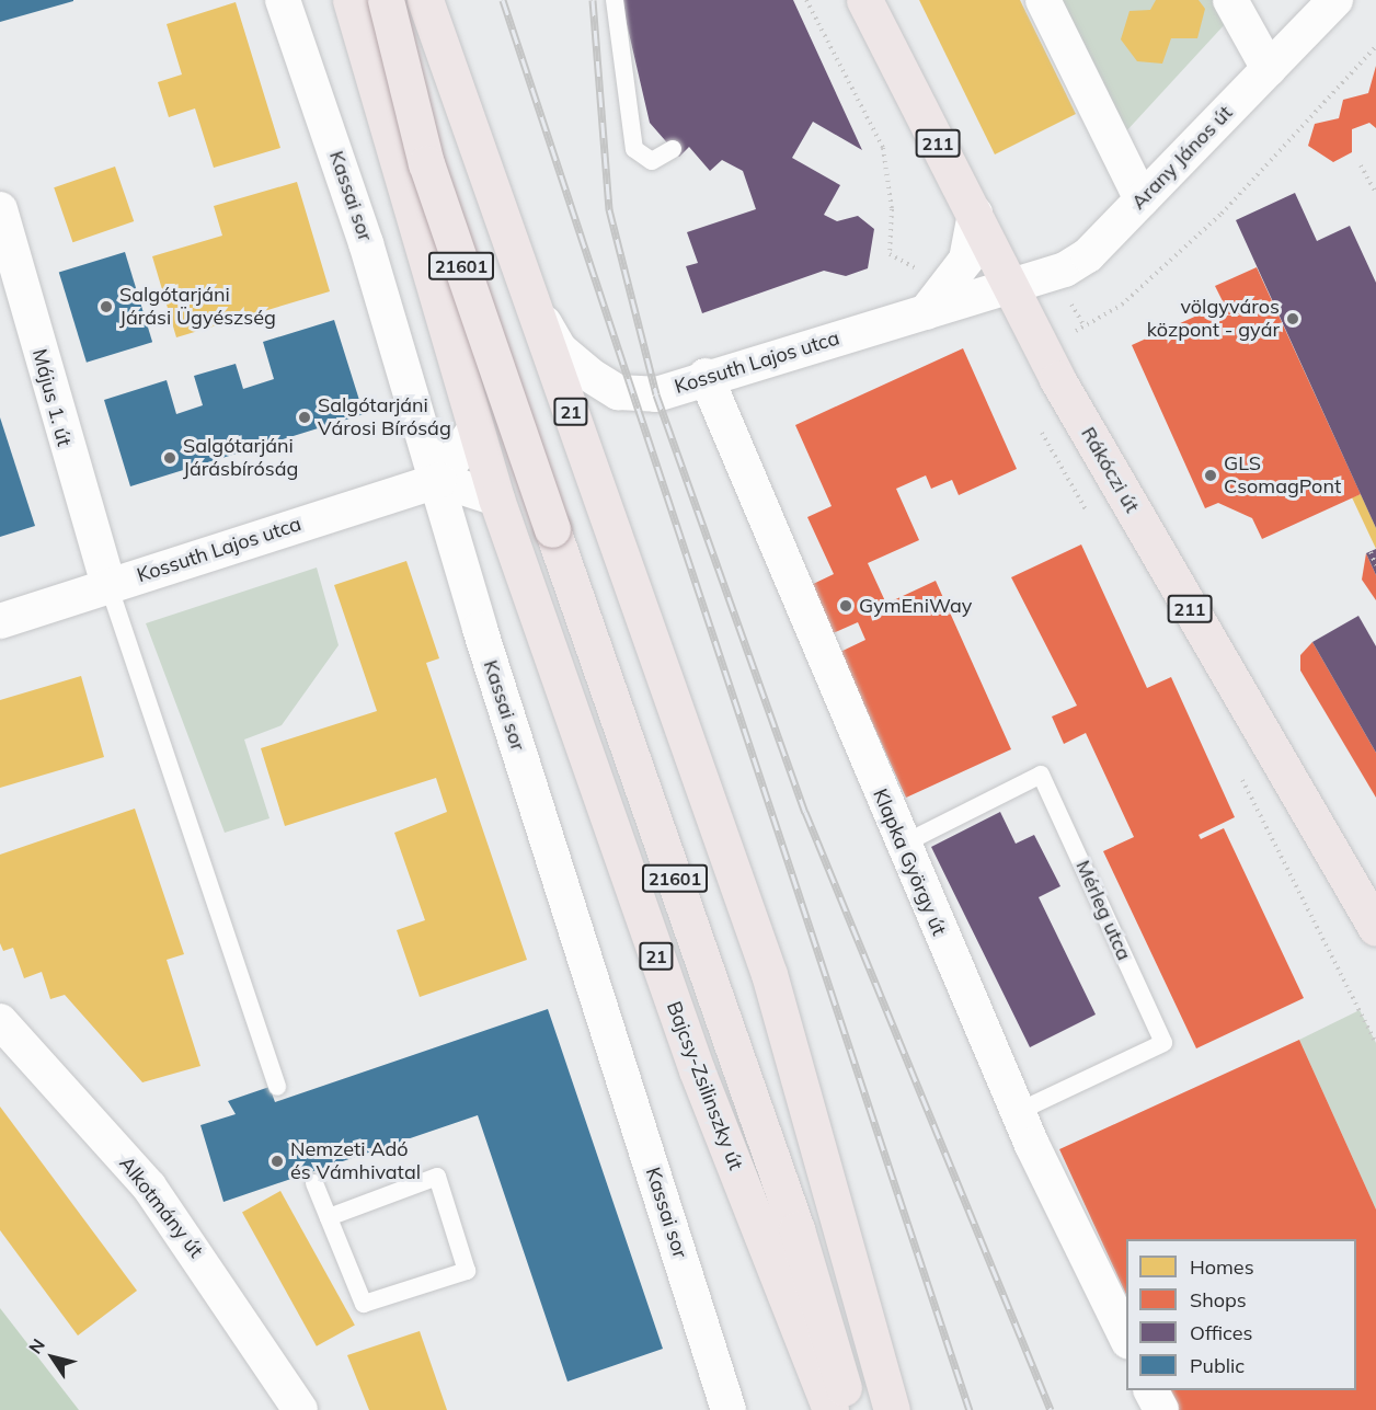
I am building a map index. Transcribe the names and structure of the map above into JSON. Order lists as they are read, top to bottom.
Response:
{
  "streets": {
    "main road": [
      "211",
      "21601",
      "21",
      "Rákóczi út",
      "Bajcsy-Zsilinszky út"
    ],
    "street": [
      "Arany János út",
      "Kassai sor",
      "Kossuth Lajos utca",
      "Május 1. út",
      "Klapka György út",
      "Alkotmány út"
    ],
    "lane": ["Mérleg utca"]
  },
  "crossings": [
    ["Arany János út", "Kossuth Lajos utca"],
    ["Arany János út", "Rákóczi út"],
    ["Kassai sor", "Kossuth Lajos utca"],
    ["Kossuth Lajos utca", "Május 1. út"],
    ["Kossuth Lajos utca", "21"],
    ["Kossuth Lajos utca", "Rákóczi út"],
    ["Kossuth Lajos utca", "Klapka György út"],
    ["21", "Bajcsy-Zsilinszky út"],
    ["Klapka György út", "Mérleg utca"]
  ],
  "places": [
    "Salgótarjáni Járási Ügyészség",
    "völgyváros központ - gyár",
    "Salgótarjáni Városi Bíróság",
    "Salgótarjáni Járásbíróság",
    "GLS CsomagPont",
    "GymEniWay",
    "Nemzeti Adó és Vámhivatal"
  ],
  "legend": [
    "Homes",
    "Shops",
    "Offices",
    "Public"
  ],
  "north": "top left"
}
